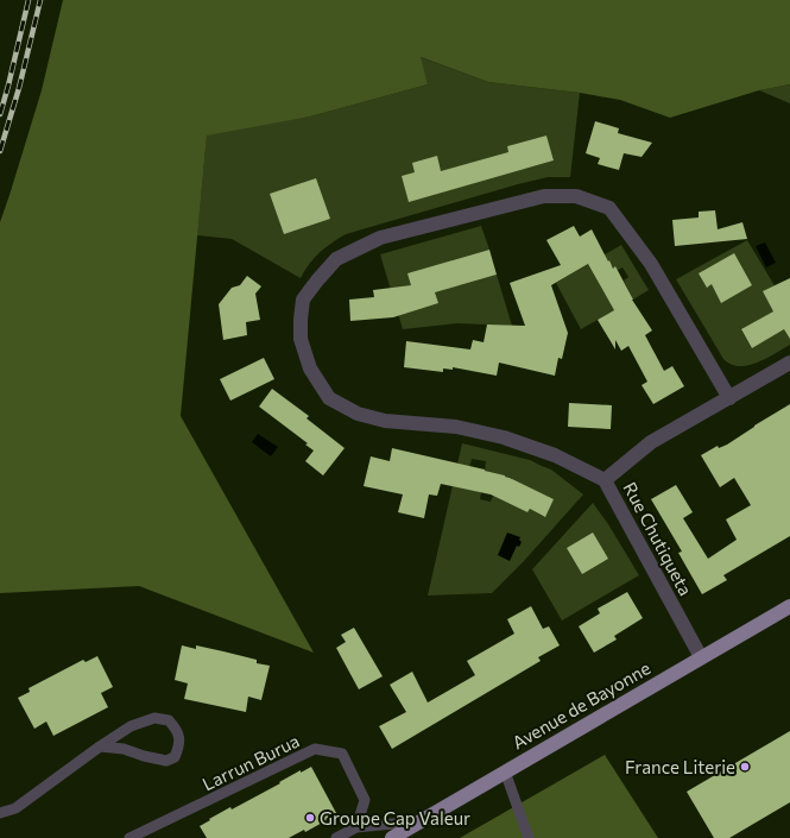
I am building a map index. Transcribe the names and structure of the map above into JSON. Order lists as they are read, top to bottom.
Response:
{
  "streets": {
    "main road": ["Avenue de Bayonne"],
    "street": ["Rue Chutiqueta"],
    "lane": ["Larrun Burua"]
  },
  "crossings": [
    ["Rue Chutiqueta", "Avenue de Bayonne"]
  ],
  "places": ["France Literie", "Groupe Cap Valeur"]
}
